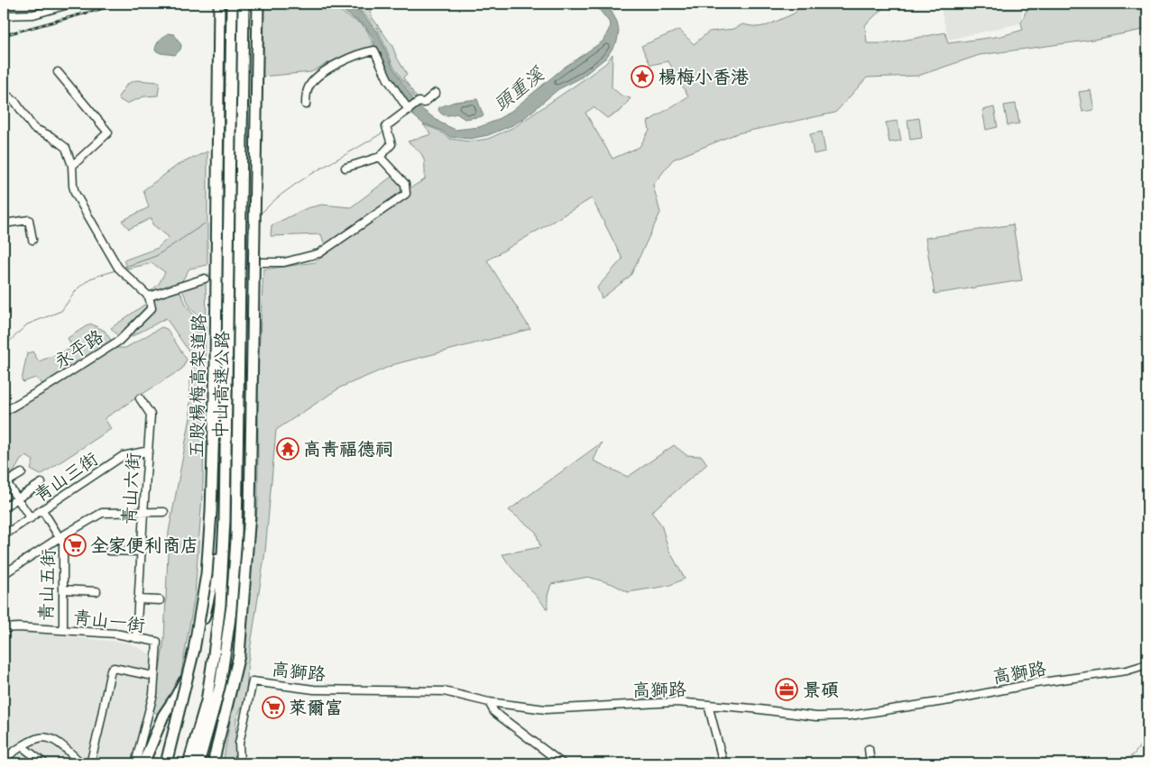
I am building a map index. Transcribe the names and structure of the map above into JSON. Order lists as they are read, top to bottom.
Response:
{
  "streets": {
    "highway": ["中山高速公路", "五股楊梅高架道路"],
    "street": [
      "永平路",
      "青山三街",
      "青山六街",
      "青山五街",
      "青山一街",
      "高獅路"
    ]
  },
  "crossings": [
    ["青山三街", "青山六街"],
    ["青山三街", "青山五街"],
    ["青山六街", "青山一街"],
    ["青山五街", "青山一街"]
  ],
  "water": ["頭重溪"],
  "places": {
    "place": ["楊梅小香港"],
    "temple": ["高青福德祠"],
    "supermarket": ["全家便利商店", "萊爾富"],
    "office": ["景碩"]
  }
}
